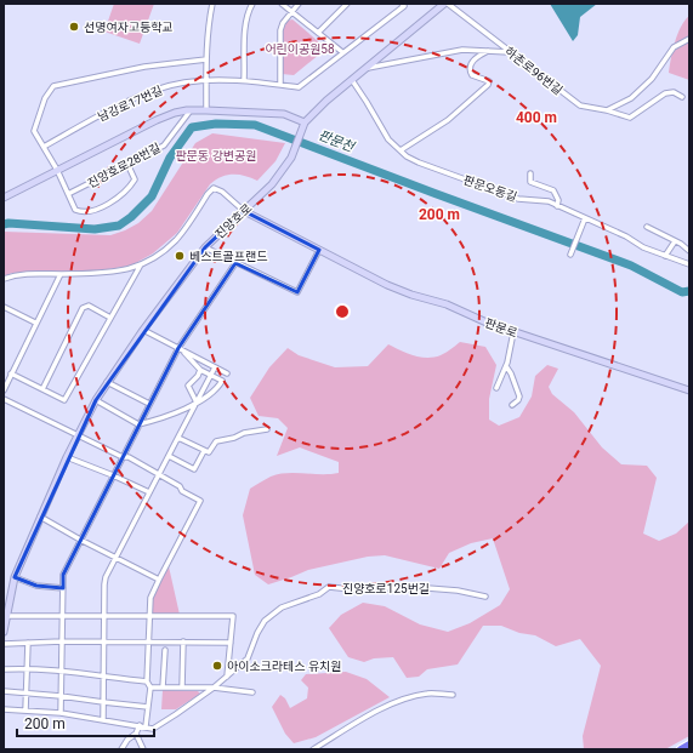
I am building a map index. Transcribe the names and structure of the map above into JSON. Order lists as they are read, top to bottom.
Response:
{
  "streets": {
    "street": [
      "하촌로96번길",
      "남강로17번길",
      "진양호로28번길",
      "판문오동길",
      "진양호로",
      "판문로",
      "진양호로125번길"
    ]
  },
  "crossings": [
    ["하촌로96번길", "진양호로"],
    ["진양호로28번길", "진양호로"],
    ["판문오동길", "진양호로"],
    ["진양호로", "판문로"]
  ],
  "water": ["판문천"],
  "parks": ["어린이공원58", "판문동 강변공원"],
  "places": ["선명여자고등학교", "베스트골프랜드", "아이소크라테스 유치원"],
  "scale_bar": "200 m",
  "rings": ["400 m", "200 m"]
}
